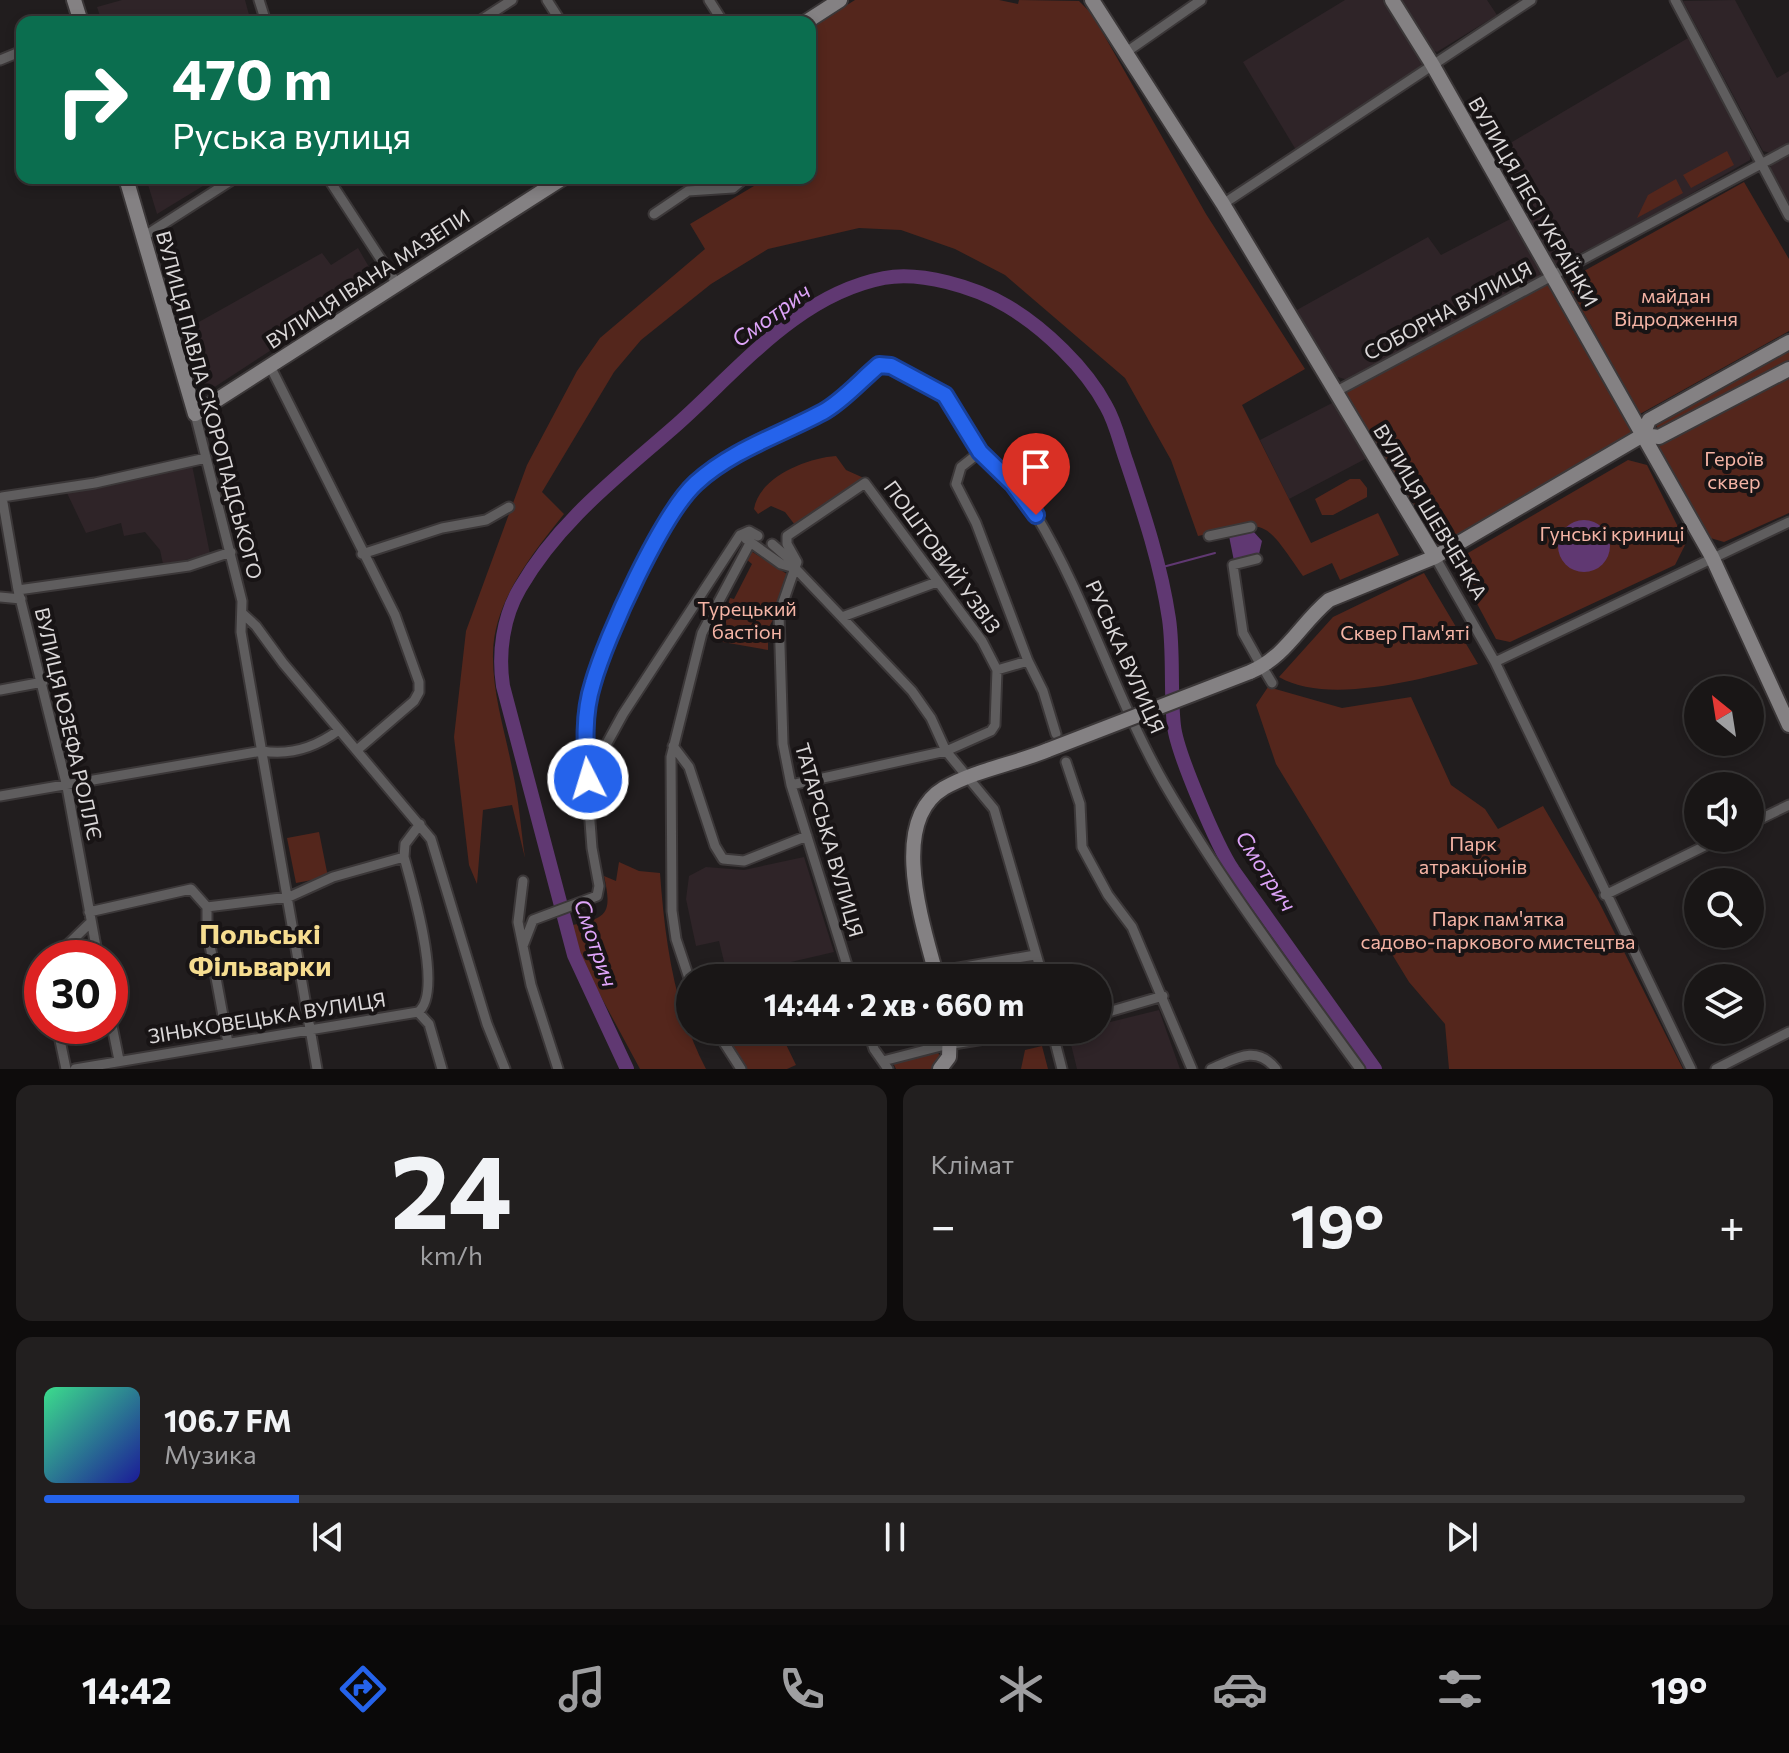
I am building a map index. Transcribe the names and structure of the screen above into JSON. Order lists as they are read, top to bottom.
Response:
{
  "streets": {
    "street": [
      "ВУЛИЦЯ ЛЕСІ УКРАЇНКИ",
      "ВУЛИЦЯ ІВАНА МАЗЕПИ",
      "СОБОРНА ВУЛИЦЯ",
      "ВУЛИЦЯ ПАВЛА СКОРОПАДСЬКОГО",
      "ВУЛИЦЯ ШЕВЧЕНКА",
      "ПОШТОВИЙ УЗВІЗ",
      "РУСЬКА ВУЛИЦЯ",
      "ВУЛИЦЯ ЮЗЕФА РОЛЛЄ",
      "ТАТАРСЬКА ВУЛИЦЯ",
      "ЗІНЬКОВЕЦЬКА ВУЛИЦЯ"
    ]
  },
  "crossings": [
    ["ВУЛИЦЯ ЛЕСІ УКРАЇНКИ", "СОБОРНА ВУЛИЦЯ"],
    ["ВУЛИЦЯ ІВАНА МАЗЕПИ", "ВУЛИЦЯ ПАВЛА СКОРОПАДСЬКОГО"],
    ["СОБОРНА ВУЛИЦЯ", "ВУЛИЦЯ ШЕВЧЕНКА"],
    ["ВУЛИЦЯ ПАВЛА СКОРОПАДСЬКОГО", "ВУЛИЦЯ ЮЗЕФА РОЛЛЄ"],
    ["ВУЛИЦЯ ПАВЛА СКОРОПАДСЬКОГО", "ЗІНЬКОВЕЦЬКА ВУЛИЦЯ"],
    ["ПОШТОВИЙ УЗВІЗ", "ТАТАРСЬКА ВУЛИЦЯ"]
  ],
  "districts": ["Польські Фільварки"],
  "water": ["Смотрич"],
  "parks": [
    "майдан Відродження",
    "Героїв сквер",
    "Гунські криниці",
    "Турецький бастіон",
    "Сквер Пам'яті",
    "Парк атракціонів",
    "Парк пам'ятка садово-паркового мистецтва"
  ],
  "north": "top left",
  "page": {
    "turn": ["470 m", "Руська вулиця"],
    "limit": "30",
    "trip": "14:44 · 2 хв · 660 m",
    "tile": [
      ["24", "km/h"],
      "Клімат"
    ],
    "heat": ["−", "19°", "+"],
    "song": ["106.7 FM", "Музика"],
    "tabs": ["14:42", "19°"]
  }
}
